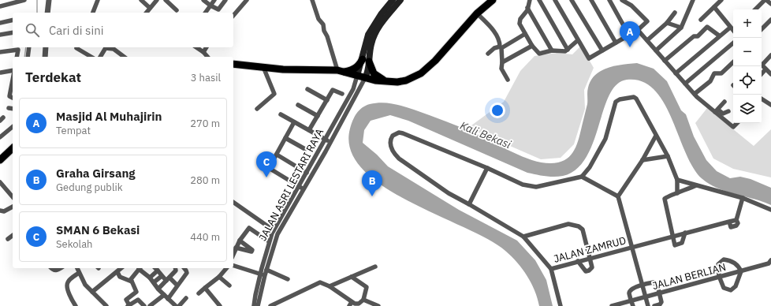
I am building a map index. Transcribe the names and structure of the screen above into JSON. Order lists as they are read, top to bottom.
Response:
{
  "streets": {
    "street": ["JALAN ASRI LESTARI RAYA", "JALAN ZAMRUD", "JALAN BERLIAN"]
  },
  "water": ["Kali Bekasi"],
  "page": {
    "map_buttons": ["+", "−"],
    "search": "Cari di sini",
    "pins": ["A", "C", "B"],
    "heading": ["Terdekat", "3 hasil"],
    "list": [
      {
        "mark": "A",
        "name": "Masjid Al Muhajirin",
        "note": "Tempat",
        "value": "270 m"
      },
      {
        "mark": "B",
        "name": "Graha Girsang",
        "note": "Gedung publik",
        "value": "280 m"
      },
      {
        "mark": "C",
        "name": "SMAN 6 Bekasi",
        "note": "Sekolah",
        "value": "440 m"
      }
    ]
  }
}
